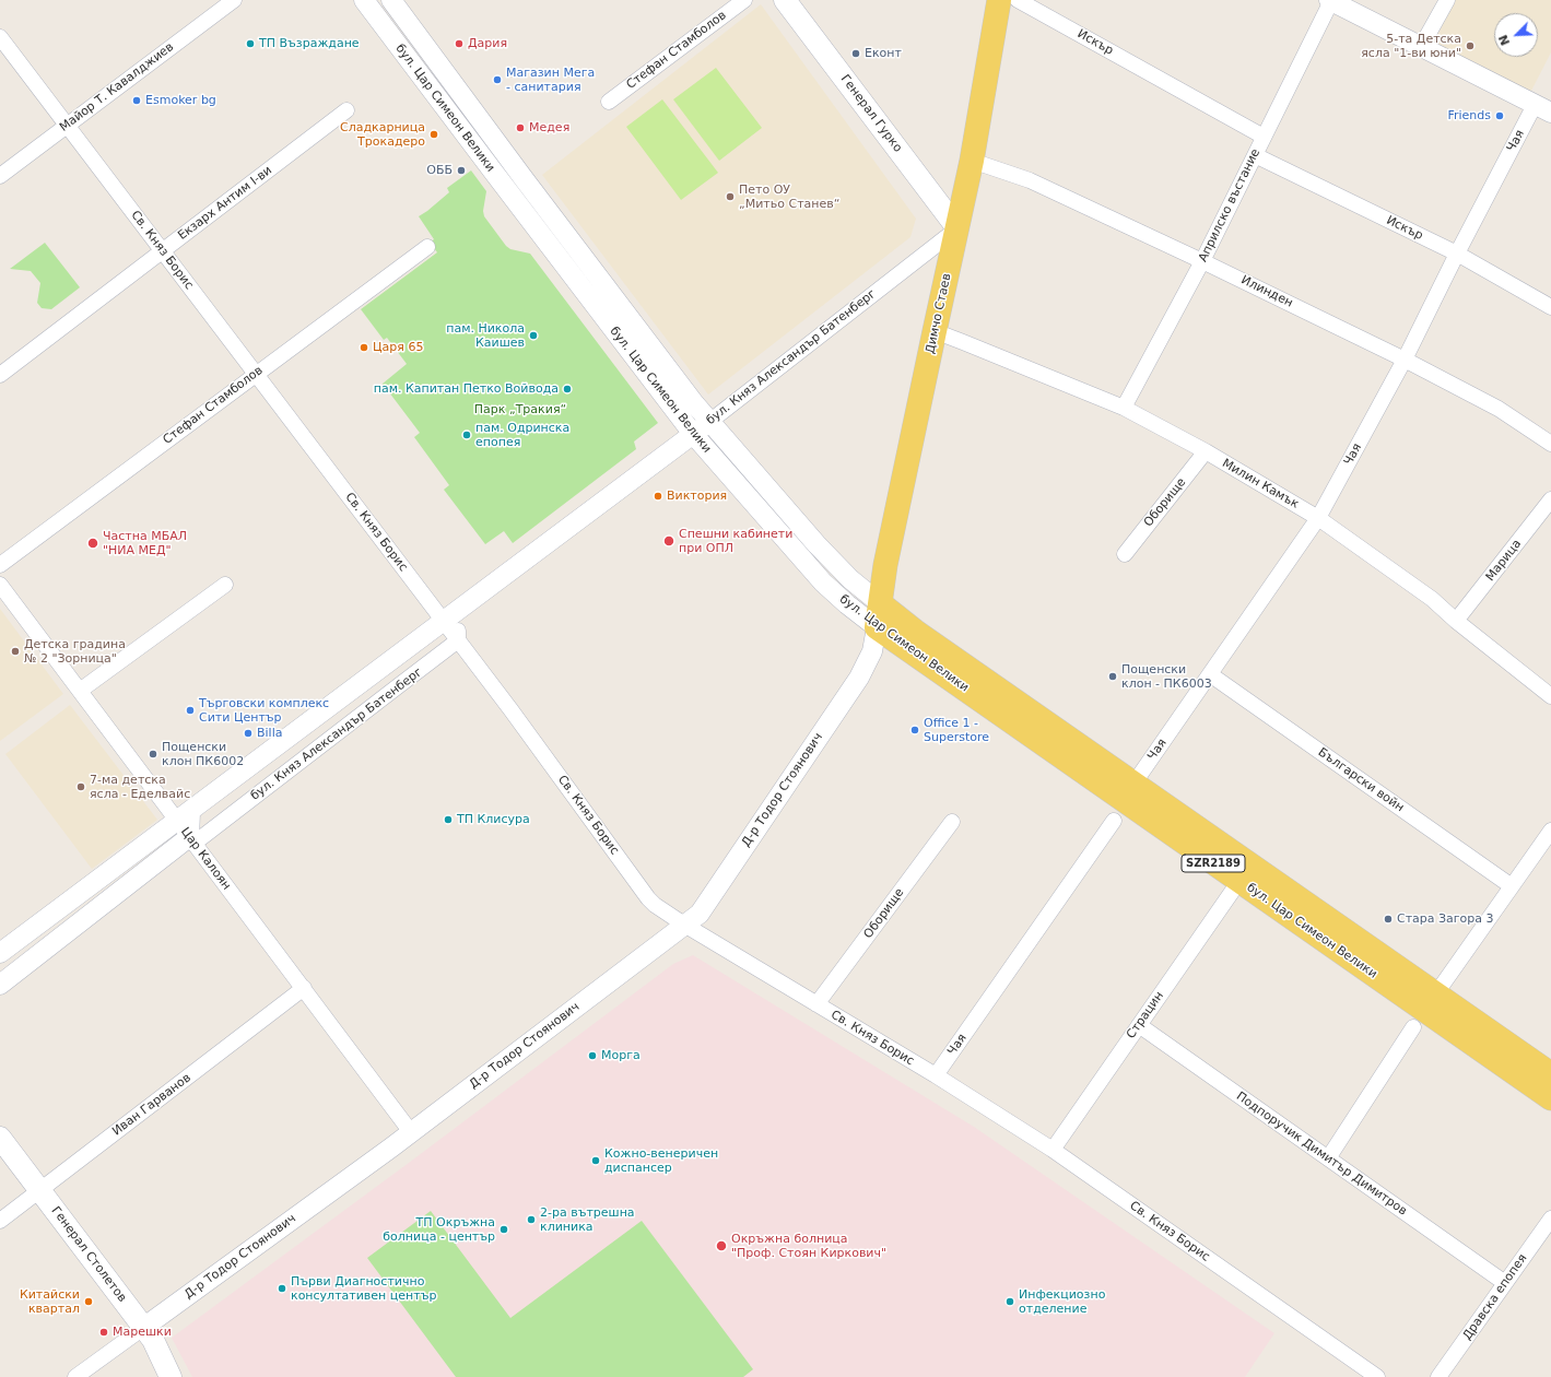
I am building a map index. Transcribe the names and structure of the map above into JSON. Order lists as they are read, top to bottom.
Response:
{
  "streets": {
    "main road": [
      "бул. Цар Симеон Велики",
      "Генерал Гурко",
      "Димчо Стаев",
      "SZR2189",
      "Генерал Столетов"
    ],
    "street": [
      "Искър",
      "Стефан Стамболов",
      "Майор Т. Кавалджиев",
      "Чая",
      "Екзарх Антим I-ви",
      "Априлско въстание",
      "Св. Княз Борис",
      "Илинден",
      "бул. Княз Александър Батенберг",
      "Милин Камък",
      "Оборище",
      "Марица",
      "Български войн",
      "Д-р Тодор Стоянович",
      "Цар Калоян",
      "Страцин",
      "Иван Гарванов",
      "Подпоручик Димитър Димитров",
      "Дравска епопея"
    ]
  },
  "crossings": [
    ["Искър", "Чая"],
    ["Искър", "Априлско въстание"],
    ["Стефан Стамболов", "Св. Княз Борис"],
    ["Майор Т. Кавалджиев", "Св. Княз Борис"],
    ["бул. Цар Симеон Велики", "Чая"],
    ["бул. Цар Симеон Велики", "Димчо Стаев"],
    ["бул. Цар Симеон Велики", "бул. Княз Александър Батенберг"],
    ["бул. Цар Симеон Велики", "Д-р Тодор Стоянович"],
    ["бул. Цар Симеон Велики", "Страцин"],
    ["Генерал Гурко", "Димчо Стаев"],
    ["Генерал Гурко", "бул. Княз Александър Батенберг"],
    ["Чая", "Св. Княз Борис"],
    ["Чая", "Илинден"],
    ["Чая", "Милин Камък"],
    ["Чая", "Български войн"],
    ["Екзарх Антим I-ви", "Св. Княз Борис"],
    ["Априлско въстание", "Илинден"],
    ["Априлско въстание", "Милин Камък"],
    ["Св. Княз Борис", "бул. Княз Александър Батенберг"],
    ["Св. Княз Борис", "Оборище"],
    ["Св. Княз Борис", "Д-р Тодор Стоянович"],
    ["Св. Княз Борис", "Страцин"],
    ["Илинден", "Димчо Стаев"],
    ["Димчо Стаев", "бул. Княз Александър Батенберг"],
    ["Димчо Стаев", "Милин Камък"],
    ["Димчо Стаев", "Д-р Тодор Стоянович"],
    ["бул. Княз Александър Батенберг", "Цар Калоян"],
    ["Милин Камък", "Оборище"],
    ["Милин Камък", "Марица"],
    ["Д-р Тодор Стоянович", "Цар Калоян"],
    ["Д-р Тодор Стоянович", "Генерал Столетов"],
    ["Цар Калоян", "Иван Гарванов"],
    ["Страцин", "Подпоручик Димитър Димитров"],
    ["Иван Гарванов", "Генерал Столетов"],
    ["Подпоручик Димитър Димитров", "Дравска епопея"]
  ],
  "parks": ["Парк „Тракия“"],
  "places": [
    "ТП Възраждане",
    "Дария",
    "5-та Детска ясла \"1-ви юни\"",
    "Еконт",
    "Магазин Мега - санитария",
    "Esmoker bg",
    "Friends",
    "Медея",
    "Сладкарница Трокадеро",
    "ОББ",
    "Пето ОУ „Митьо Станев“",
    "пам. Никола Каишев",
    "Царя 65",
    "пам. Капитан Петко Войвода",
    "пам. Одринска епопея",
    "Виктория",
    "Спешни кабинети при ОПЛ",
    "Частна МБАЛ \"НИА МЕД\"",
    "Детска градина № 2 \"Зорница\"",
    "Пощенски клон - ПК6003",
    "Търговски комплекс Сити Център",
    "Office 1 - Superstore",
    "Billa",
    "Пощенски клон ПК6002",
    "7-ма детска ясла - Еделвайс",
    "ТП Клисура",
    "Стара Загора 3",
    "Морга",
    "Кожно-венеричен диспансер",
    "2-ра вътрешна клиника",
    "ТП Окръжна болница - център",
    "Окръжна болница \"Проф. Стоян Киркович\"",
    "Първи Диагностично консултативен център",
    "Китайски квартал",
    "Инфекциозно отделение",
    "Марешки"
  ],
  "north": "bottom left"
}
